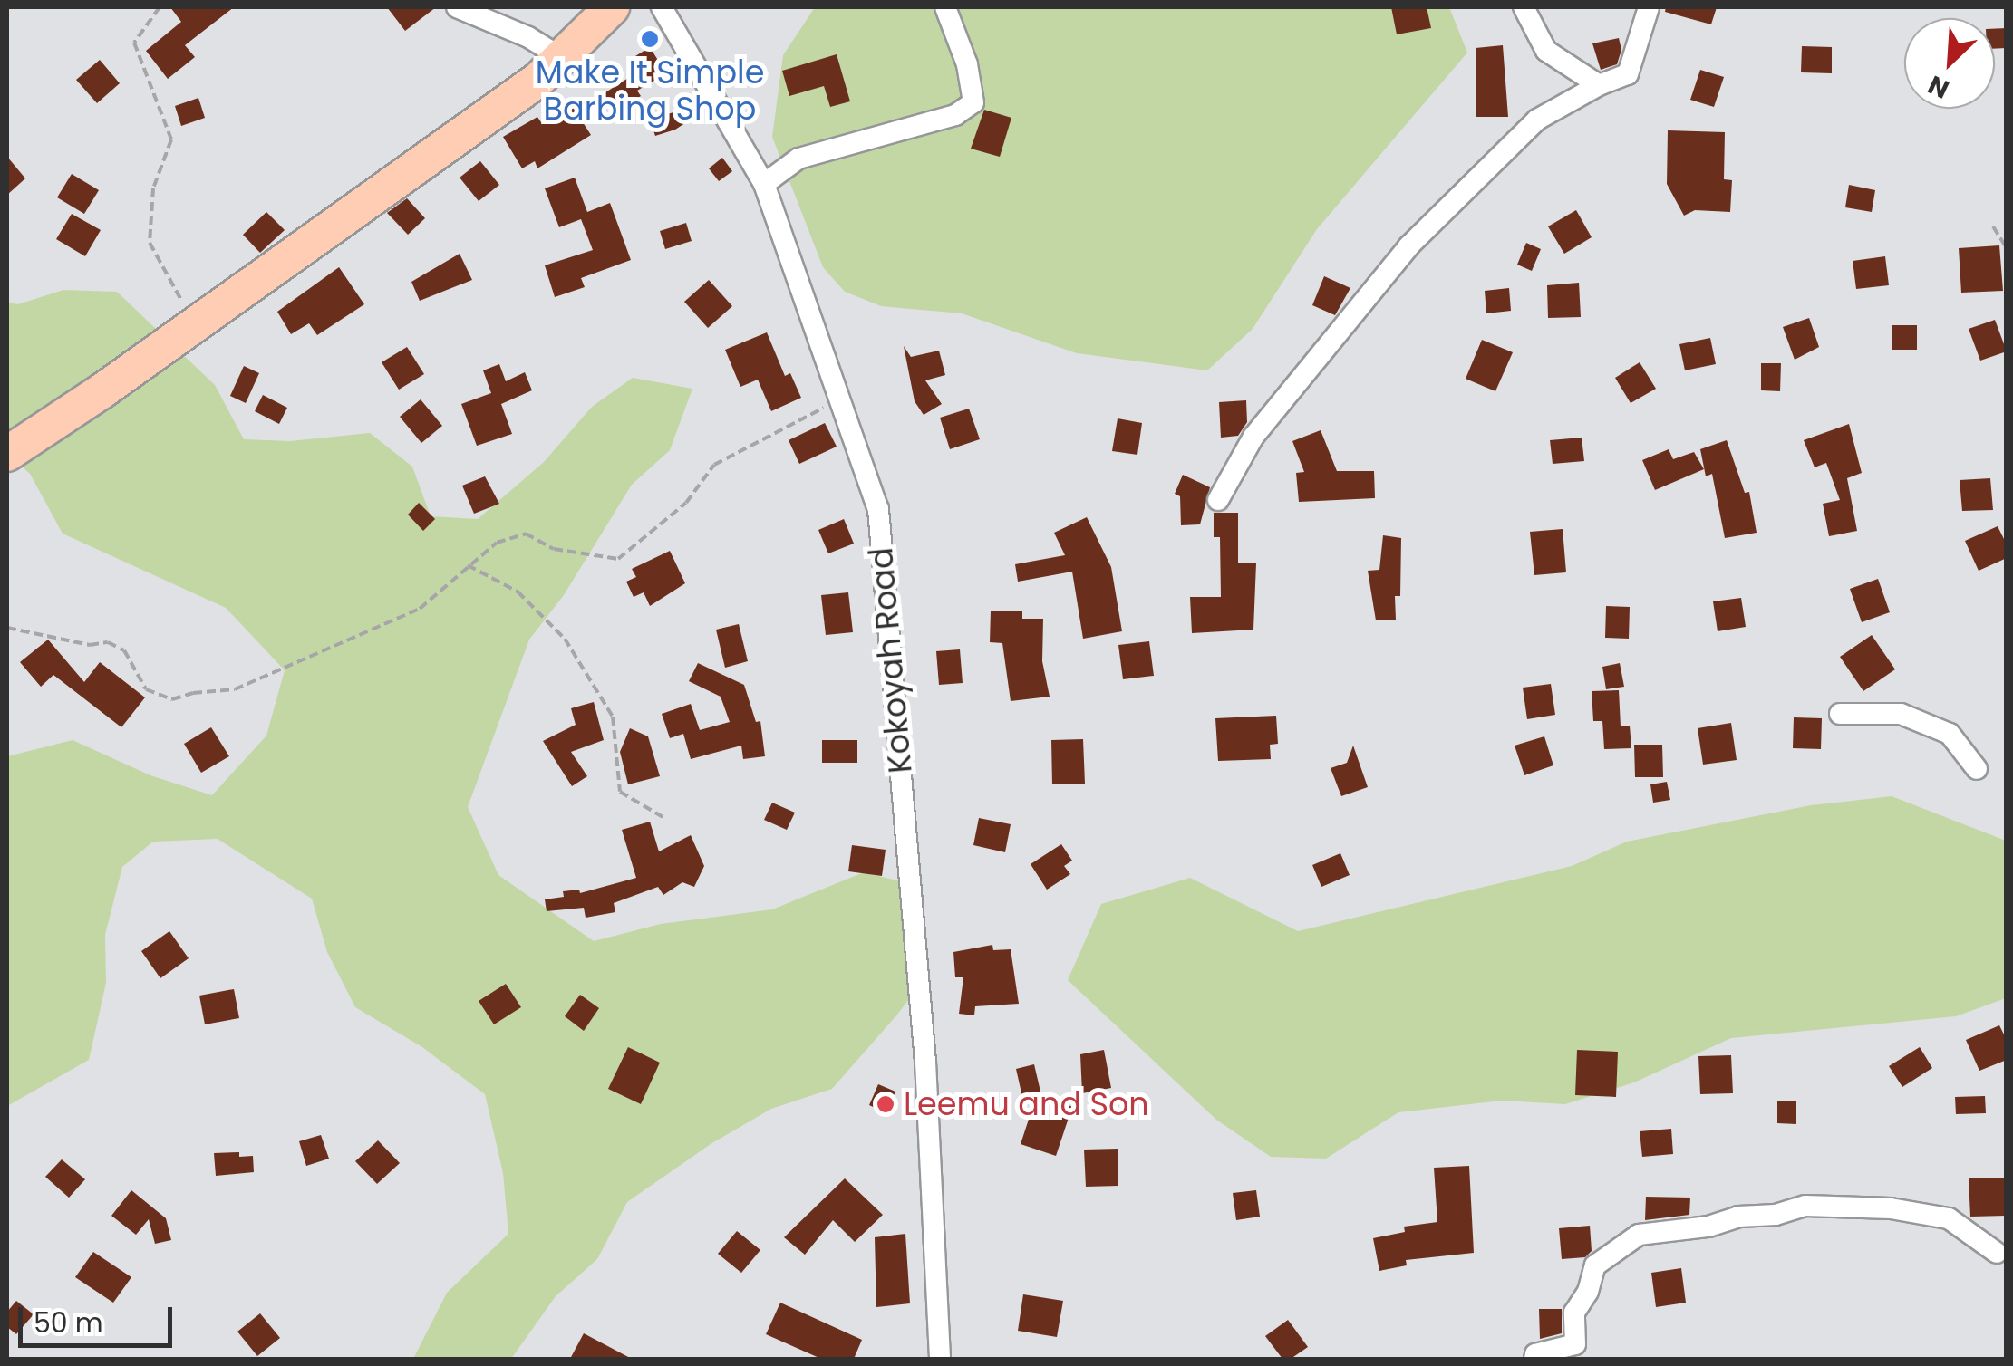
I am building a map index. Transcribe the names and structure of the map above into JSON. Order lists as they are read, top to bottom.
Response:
{
  "streets": {
    "street": ["Kokoyah Road"]
  },
  "places": ["Make It Simple Barbing Shop", "Leemu and Son"],
  "scale_bar": "50 m",
  "north": "bottom left"
}
